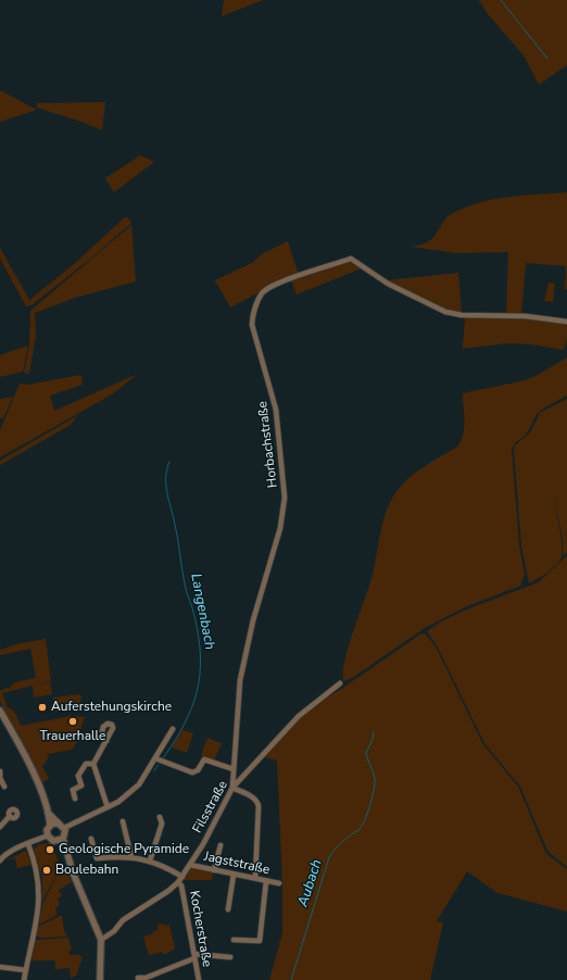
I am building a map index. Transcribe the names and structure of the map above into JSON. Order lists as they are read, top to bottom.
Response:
{
  "streets": {
    "street": [
      "Horbachstraße",
      "Filsstraße",
      "Jagststraße",
      "Kocherstraße"
    ]
  },
  "crossings": [
    ["Horbachstraße", "Filsstraße"],
    ["Filsstraße", "Jagststraße"],
    ["Filsstraße", "Kocherstraße"]
  ],
  "water": ["Langenbach", "Aubach"],
  "places": [
    "Auferstehungskirche",
    "Trauerhalle",
    "Geologische Pyramide",
    "Boulebahn"
  ]
}
